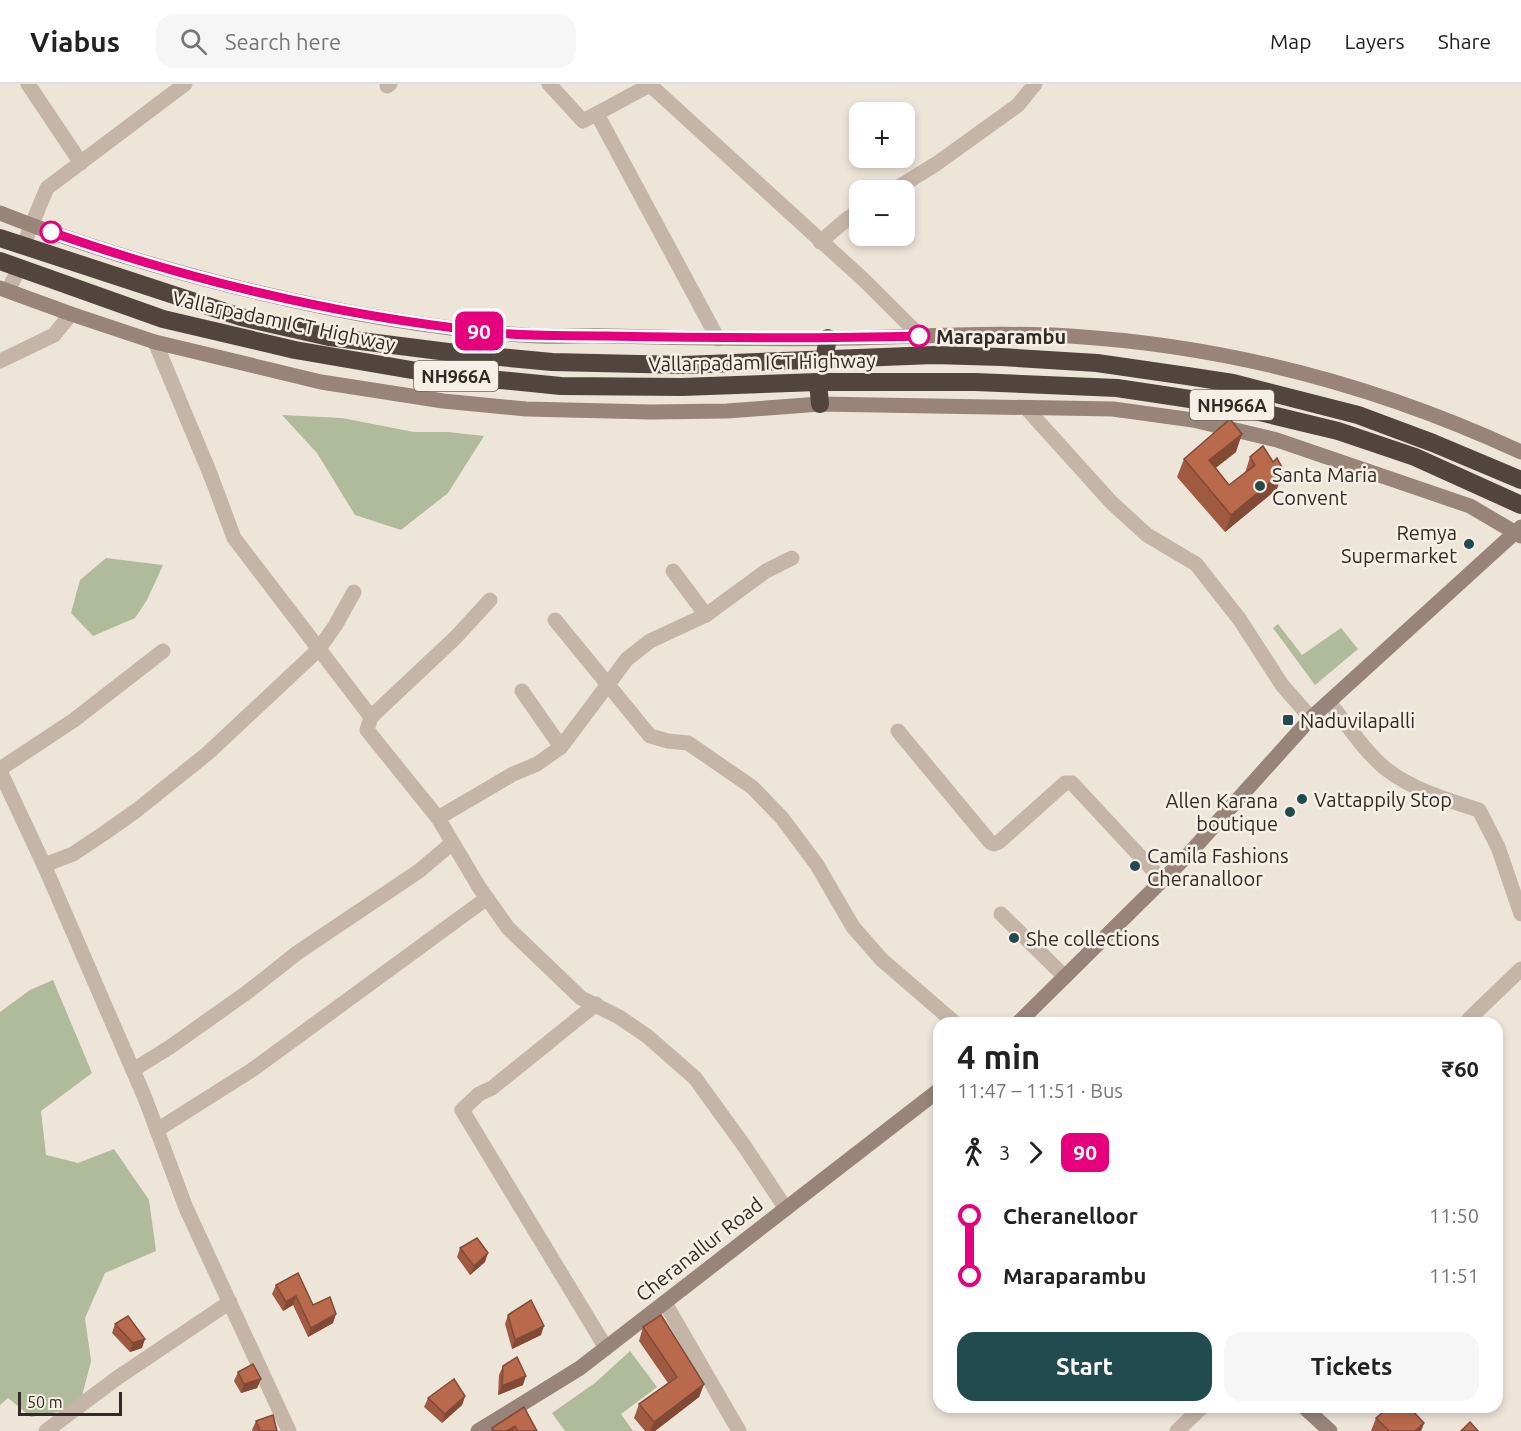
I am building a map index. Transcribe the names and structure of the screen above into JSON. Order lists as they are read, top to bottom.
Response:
{
  "streets": {
    "highway": ["Vallarpadam ICT Highway", "NH966A"],
    "street": ["Cheranallur Road"]
  },
  "places": {
    "other": [
      "Maraparambu",
      "Santa Maria Convent",
      "Remya Supermarket",
      "Vattappily Stop",
      "Allen Karana boutique",
      "Camila Fashions Cheranalloor",
      "She collections"
    ],
    "transit": ["Naduvilapalli"]
  },
  "lines": ["bus line 90"],
  "scale_bar": "50 m",
  "page": {
    "header": "Viabus",
    "search": "Search here",
    "nav": ["Map", "Layers", "Share"],
    "on_map": "90",
    "map_buttons": ["+", "−"],
    "heading": ["4 min", "11:47 – 11:51 · Bus", "₹60"],
    "legs": ["3", "90"],
    "list": [
      {
        "name": "Cheranelloor",
        "value": "11:50"
      },
      {
        "name": "Maraparambu",
        "value": "11:51"
      }
    ],
    "buttons": ["Start", "Tickets"],
    "scale": "50 m"
  }
}
